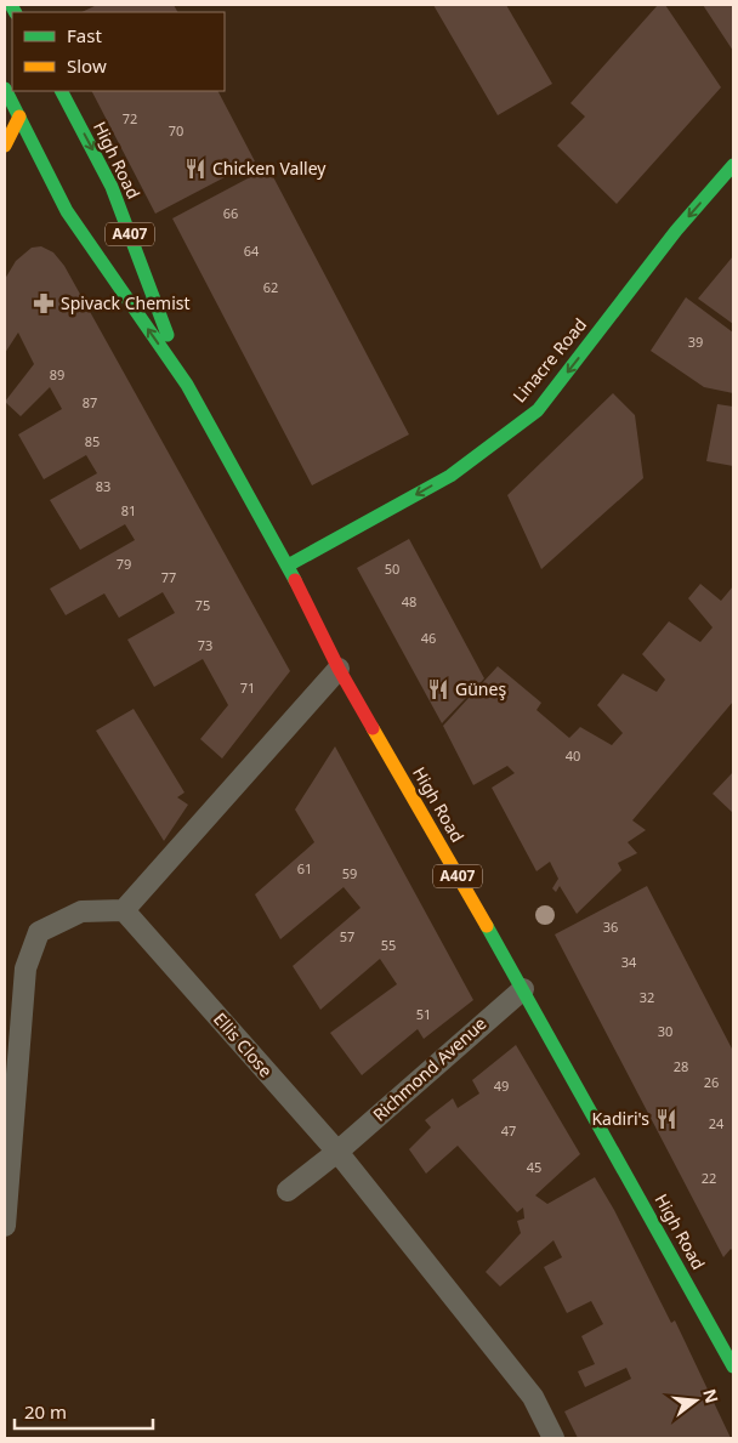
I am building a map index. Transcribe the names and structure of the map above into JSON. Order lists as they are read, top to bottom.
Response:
{
  "streets": {
    "main road": ["High Road", "A407", "Linacre Road"],
    "lane": ["Ellis Close", "Richmond Avenue"]
  },
  "crossings": [
    ["High Road", "Linacre Road"],
    ["High Road", "Richmond Avenue"],
    ["Ellis Close", "Richmond Avenue"]
  ],
  "one_way": ["Linacre Road"],
  "places": {
    "restaurant": ["Chicken Valley", "Güneş", "Kadiri's"],
    "pharmacy": ["Spivack Chemist"]
  },
  "house_numbers": [
    "72",
    "70",
    "66",
    "64",
    "62",
    "39",
    "89",
    "87",
    "85",
    "83",
    "81",
    "79",
    "50",
    "77",
    "48",
    "75",
    "46",
    "73",
    "71",
    "40",
    "61",
    "59",
    "36",
    "57",
    "55",
    "34",
    "32",
    "51",
    "30",
    "28",
    "26",
    "49",
    "24",
    "47",
    "45",
    "22"
  ],
  "legend": ["Fast", "Slow"],
  "scale_bar": "20 m",
  "north": "right"
}
